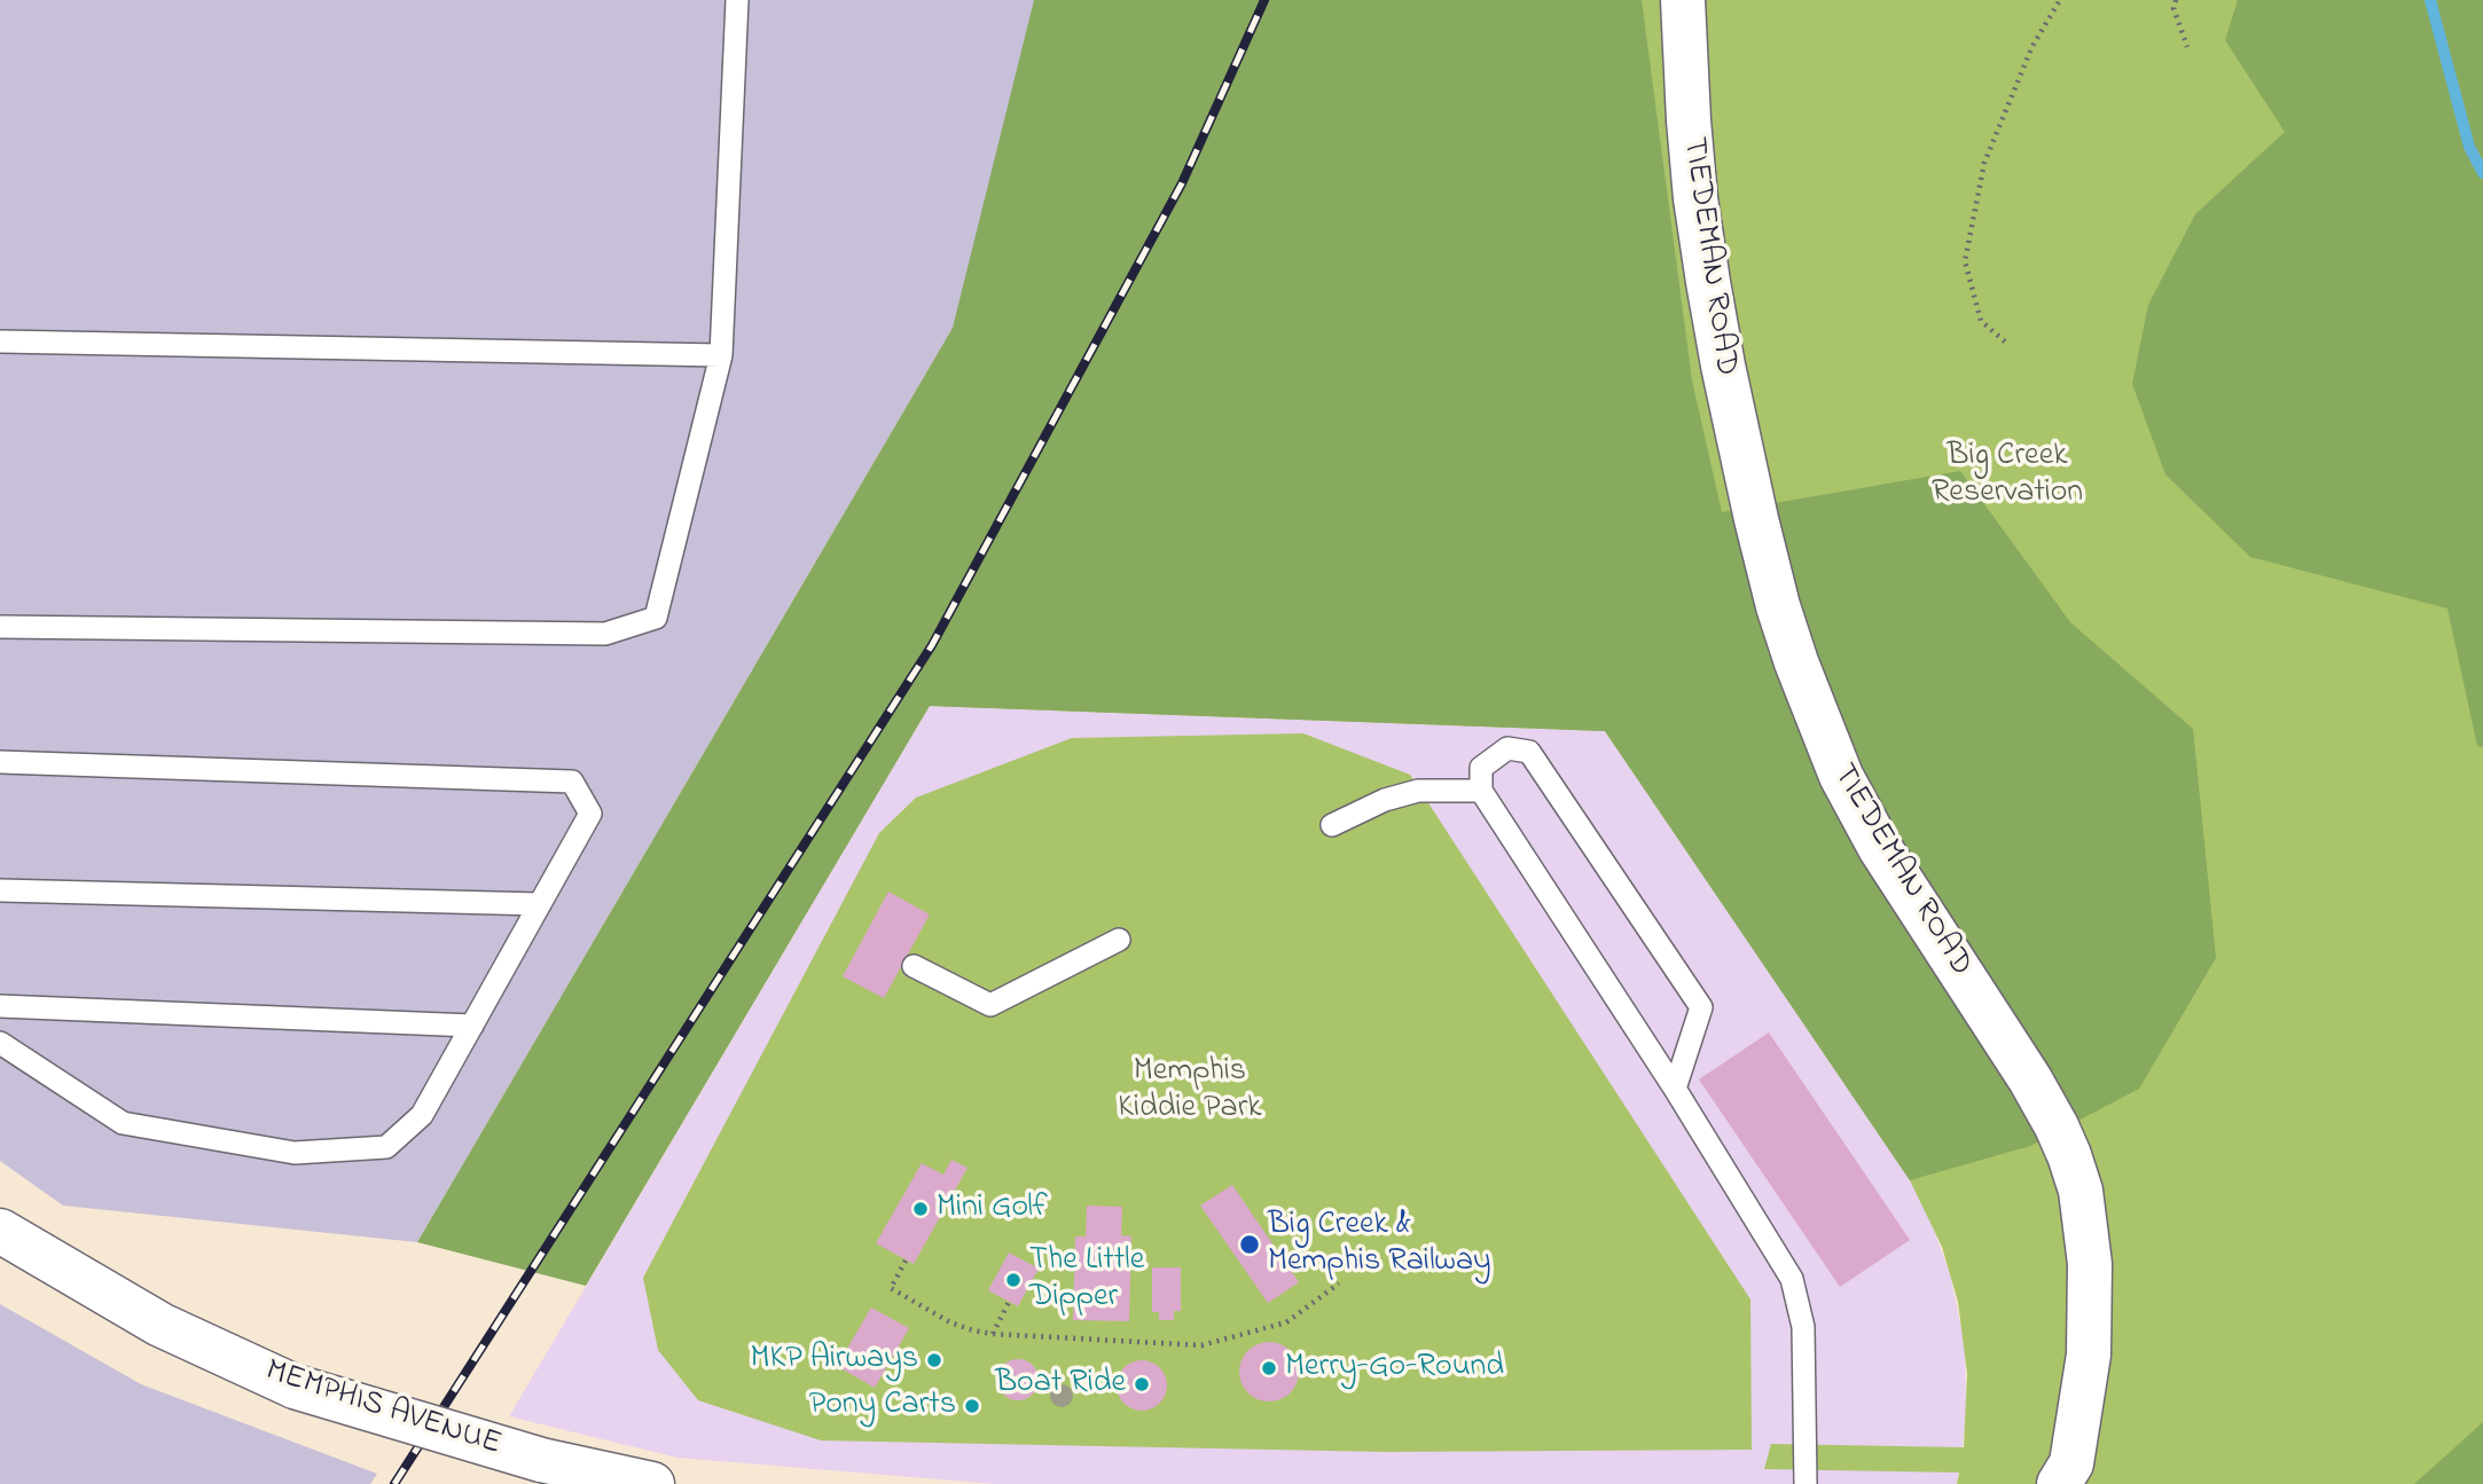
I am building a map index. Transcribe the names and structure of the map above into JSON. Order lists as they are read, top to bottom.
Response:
{
  "streets": {
    "street": ["TIEDEMAN ROAD", "MEMPHIS AVENUE"]
  },
  "parks": ["Big Creek Reservation", "Memphis Kiddie Park"],
  "places": [
    "Mini Golf",
    "Big Creek & Memphis Railway",
    "The Little Dipper",
    "MKP Airways",
    "Merry-Go-Round",
    "Boat Ride",
    "Pony Carts"
  ]
}
